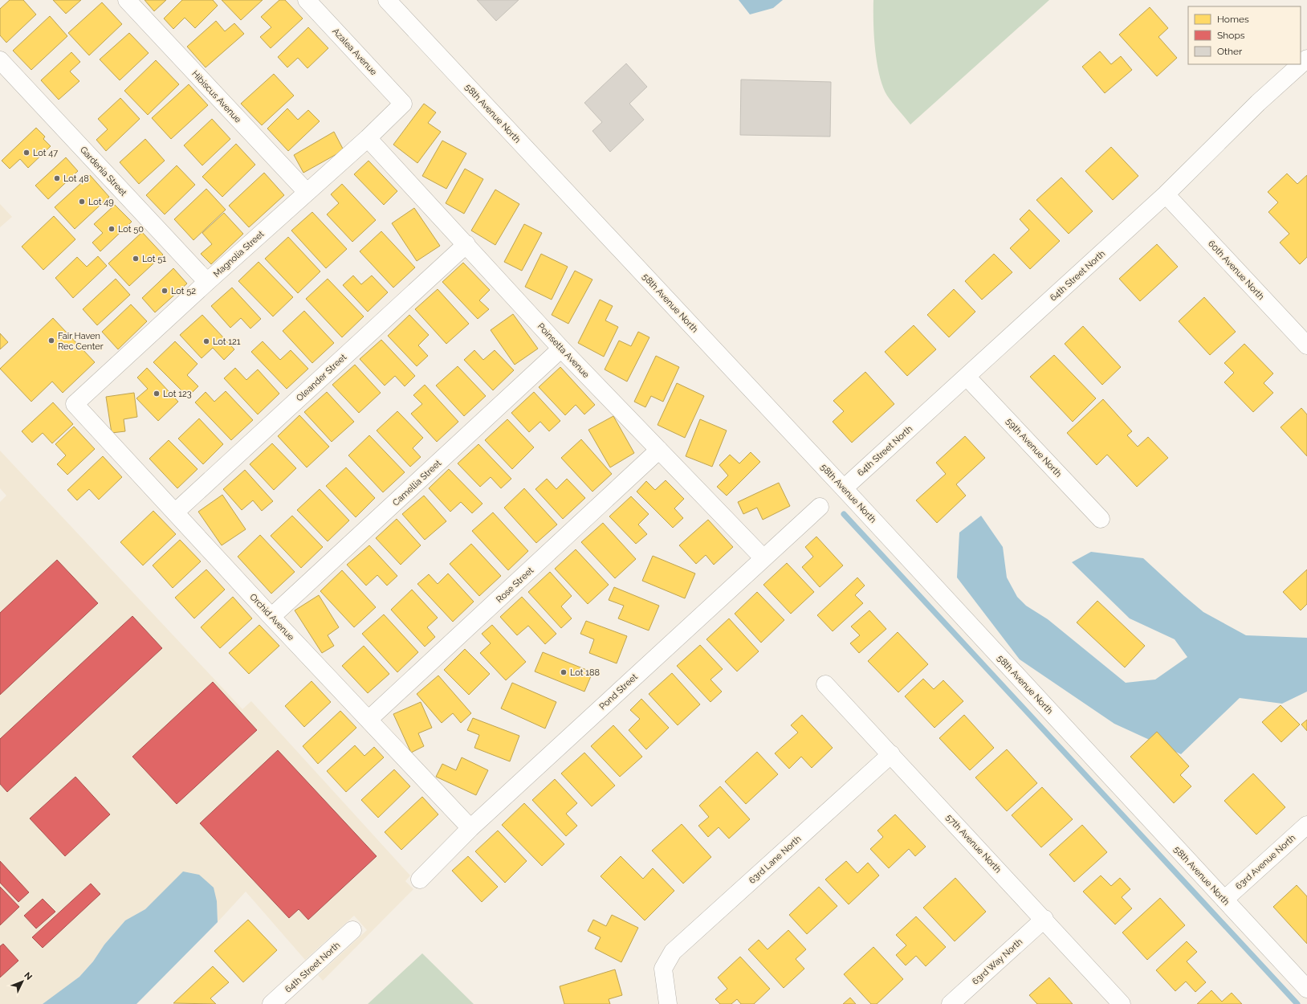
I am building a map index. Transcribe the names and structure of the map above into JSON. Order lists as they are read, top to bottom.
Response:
{
  "streets": {
    "street": [
      "Azalea Avenue",
      "Hibiscus Avenue",
      "58th Avenue North",
      "Gardenia Street",
      "Magnolia Street",
      "60th Avenue North",
      "64th Street North",
      "Poinsetta Avenue",
      "Oleander Street",
      "59th Avenue North",
      "Camellia Street",
      "Rose Street",
      "Orchid Avenue",
      "Pond Street",
      "57th Avenue North",
      "63rd Lane North",
      "63rd Avenue North",
      "63rd Way North"
    ]
  },
  "crossings": [
    ["Azalea Avenue", "Magnolia Street"],
    ["Hibiscus Avenue", "Magnolia Street"],
    ["58th Avenue North", "64th Street North"],
    ["58th Avenue North", "63rd Avenue North"],
    ["Gardenia Street", "Magnolia Street"],
    ["Magnolia Street", "Poinsetta Avenue"],
    ["Magnolia Street", "Orchid Avenue"],
    ["60th Avenue North", "64th Street North"],
    ["64th Street North", "59th Avenue North"],
    ["Poinsetta Avenue", "Oleander Street"],
    ["Poinsetta Avenue", "Camellia Street"],
    ["Poinsetta Avenue", "Rose Street"],
    ["Poinsetta Avenue", "Pond Street"],
    ["Oleander Street", "Orchid Avenue"],
    ["Camellia Street", "Orchid Avenue"],
    ["Rose Street", "Orchid Avenue"],
    ["Orchid Avenue", "Pond Street"],
    ["57th Avenue North", "63rd Lane North"],
    ["57th Avenue North", "63rd Way North"]
  ],
  "places": [
    "Lot 47",
    "Lot 48",
    "Lot 49",
    "Lot 50",
    "Lot 51",
    "Lot 52",
    "Fair Haven Rec Center",
    "Lot 121",
    "Lot 123",
    "Lot 188"
  ],
  "legend": ["Homes", "Shops", "Other"],
  "north": "top right"
}
